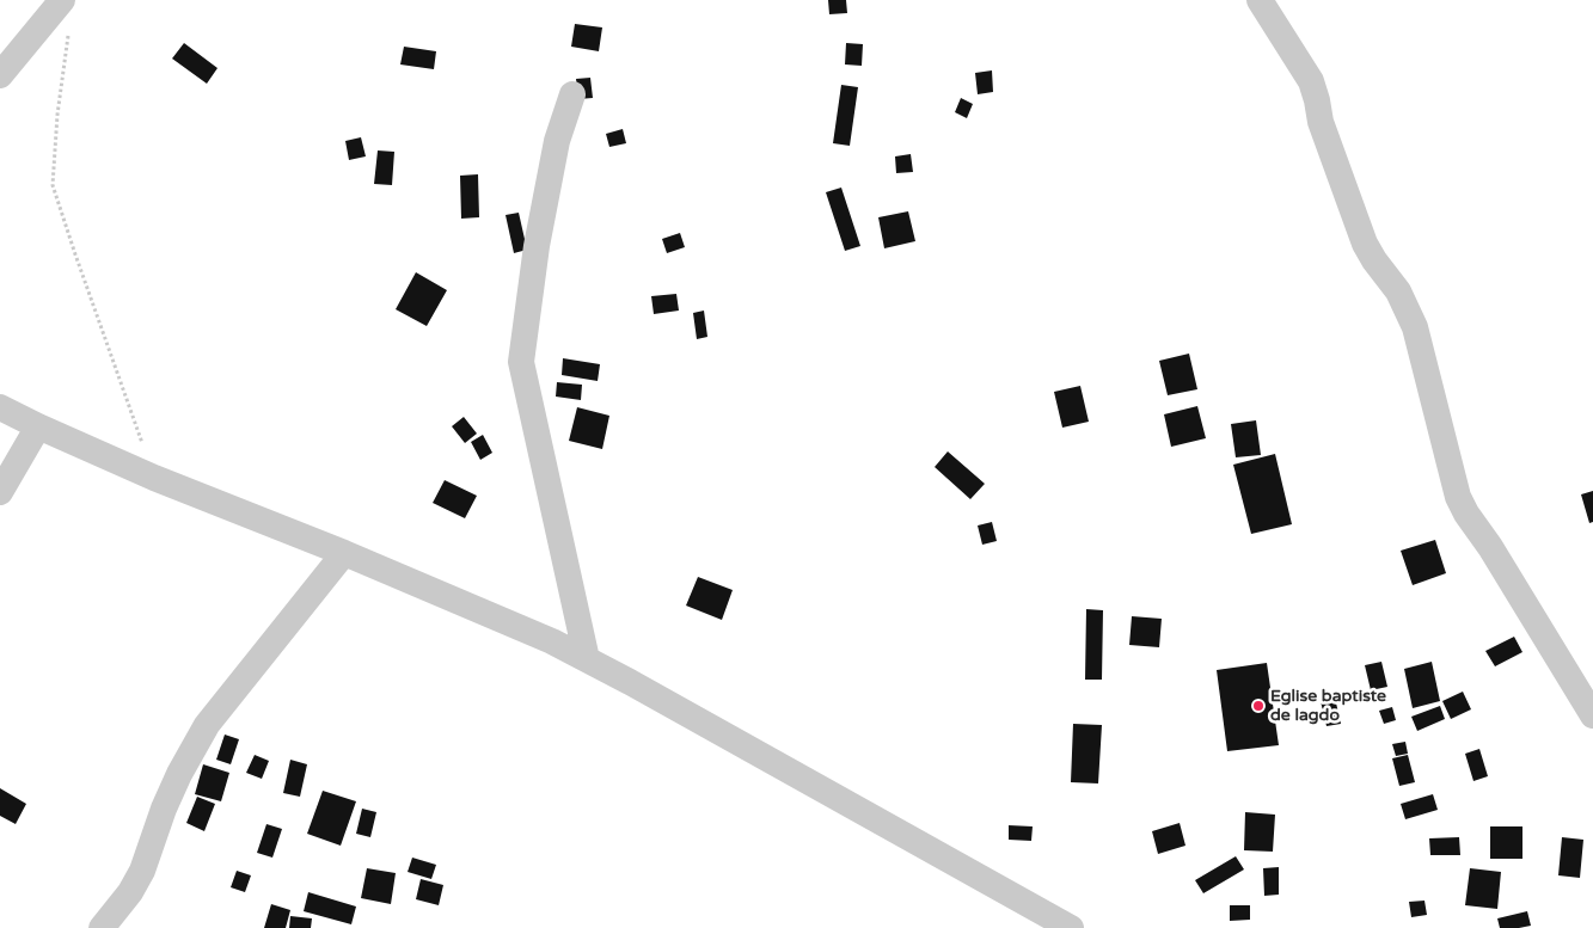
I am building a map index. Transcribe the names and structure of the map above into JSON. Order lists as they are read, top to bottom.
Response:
{
  "places": ["Eglise baptiste de lagdo"]
}
